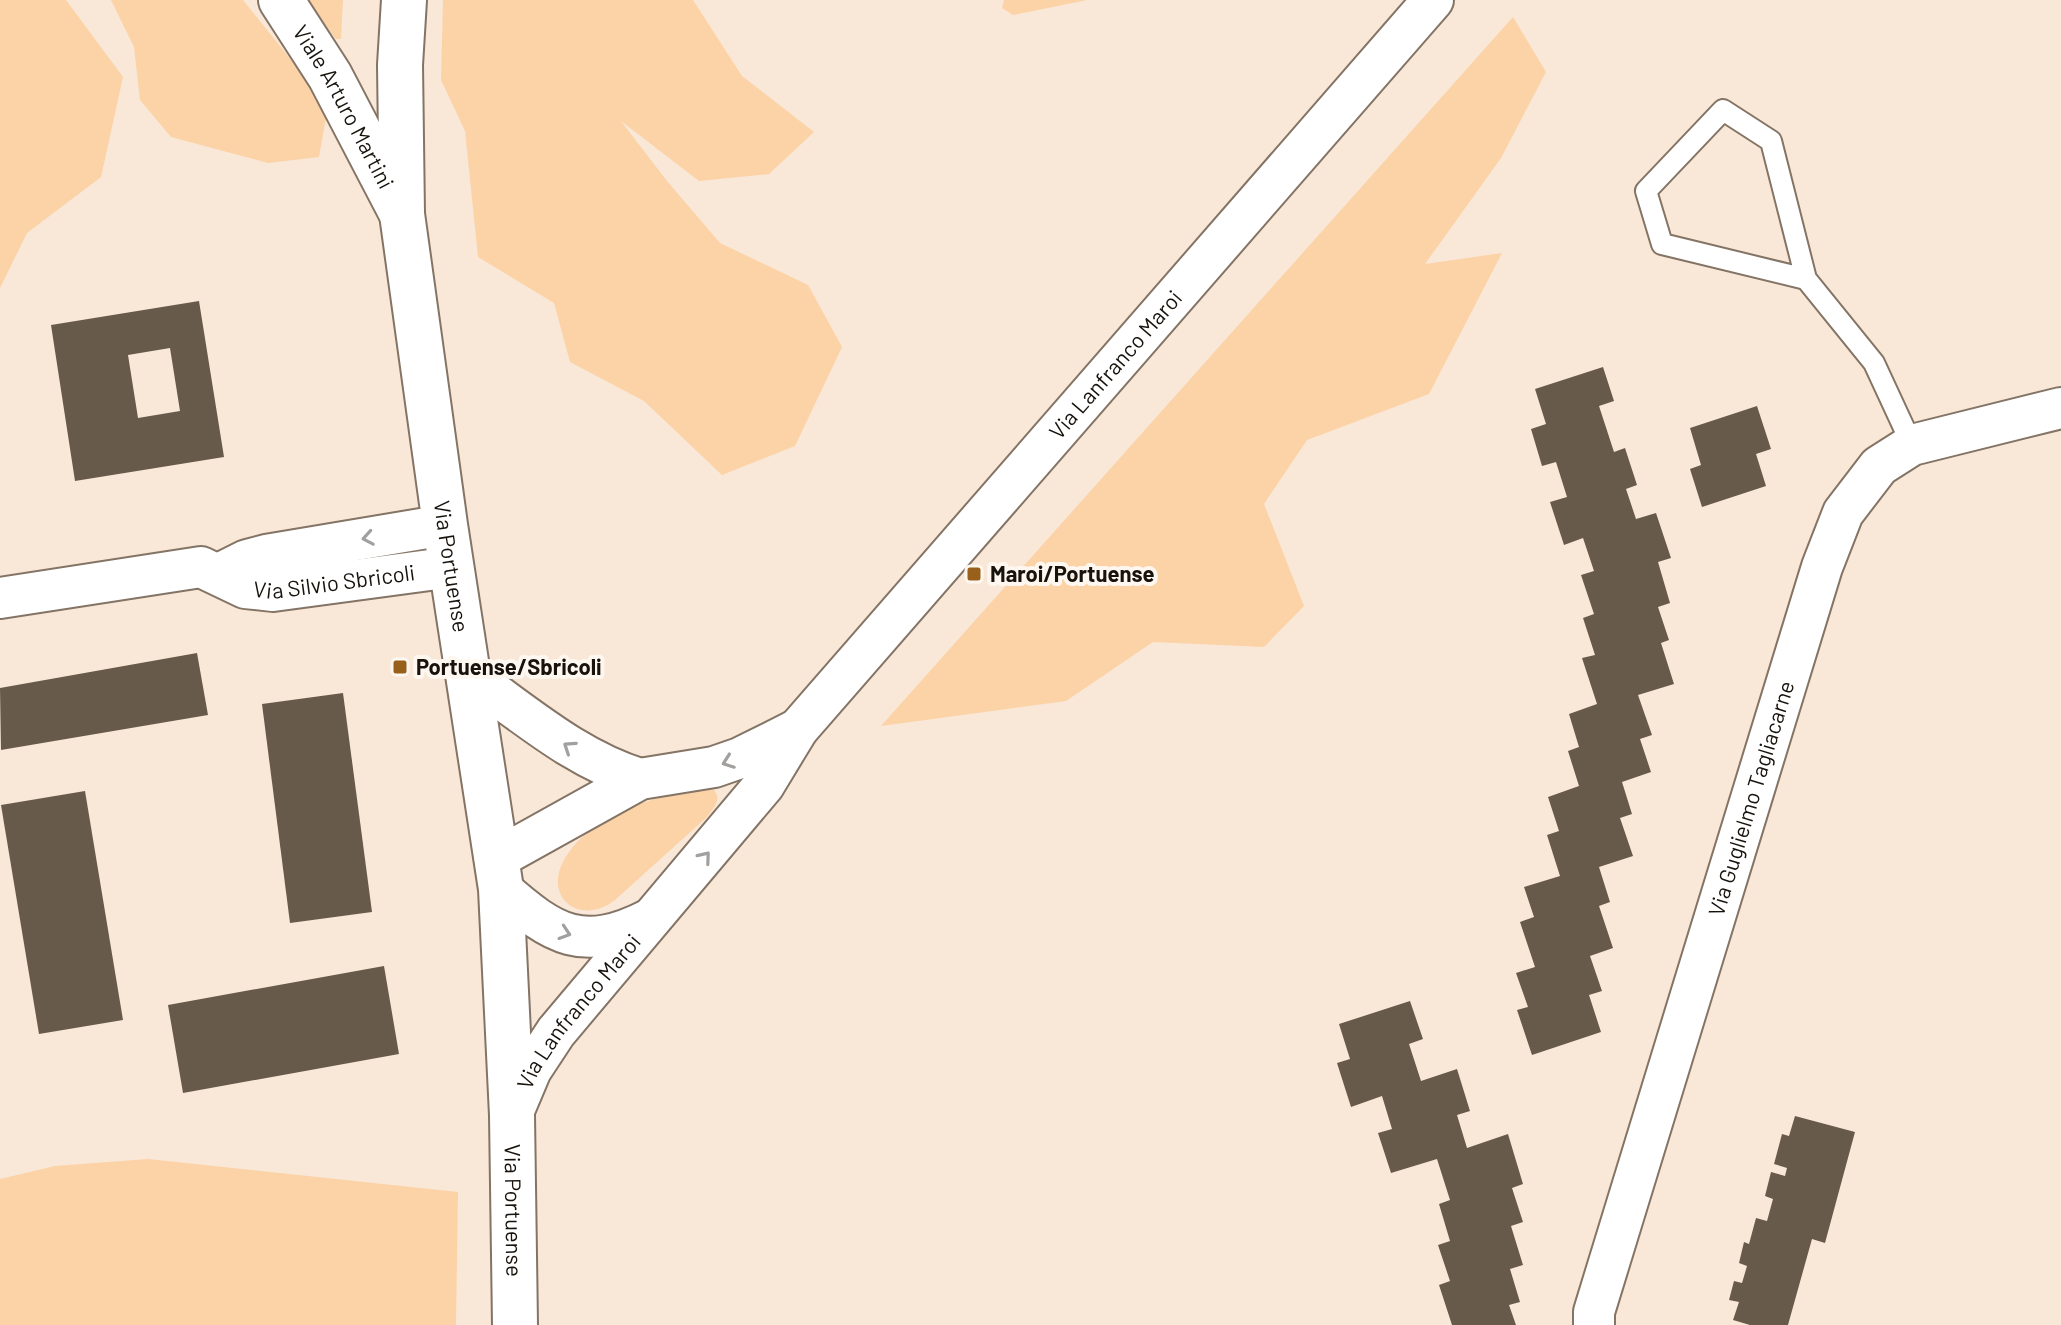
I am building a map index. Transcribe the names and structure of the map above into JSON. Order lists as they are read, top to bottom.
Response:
{
  "streets": {
    "main road": ["Viale Arturo Martini", "Via Portuense"],
    "street": ["Via Lanfranco Maroi", "Via Silvio Sbricoli", "Via Guglielmo Tagliacarne"]
  },
  "crossings": [
    ["Viale Arturo Martini", "Via Portuense"],
    ["Via Lanfranco Maroi", "Via Portuense"],
    ["Via Portuense", "Via Silvio Sbricoli"]
  ],
  "places": {
    "transit": ["Maroi/Portuense", "Portuense/Sbricoli"]
  }
}
